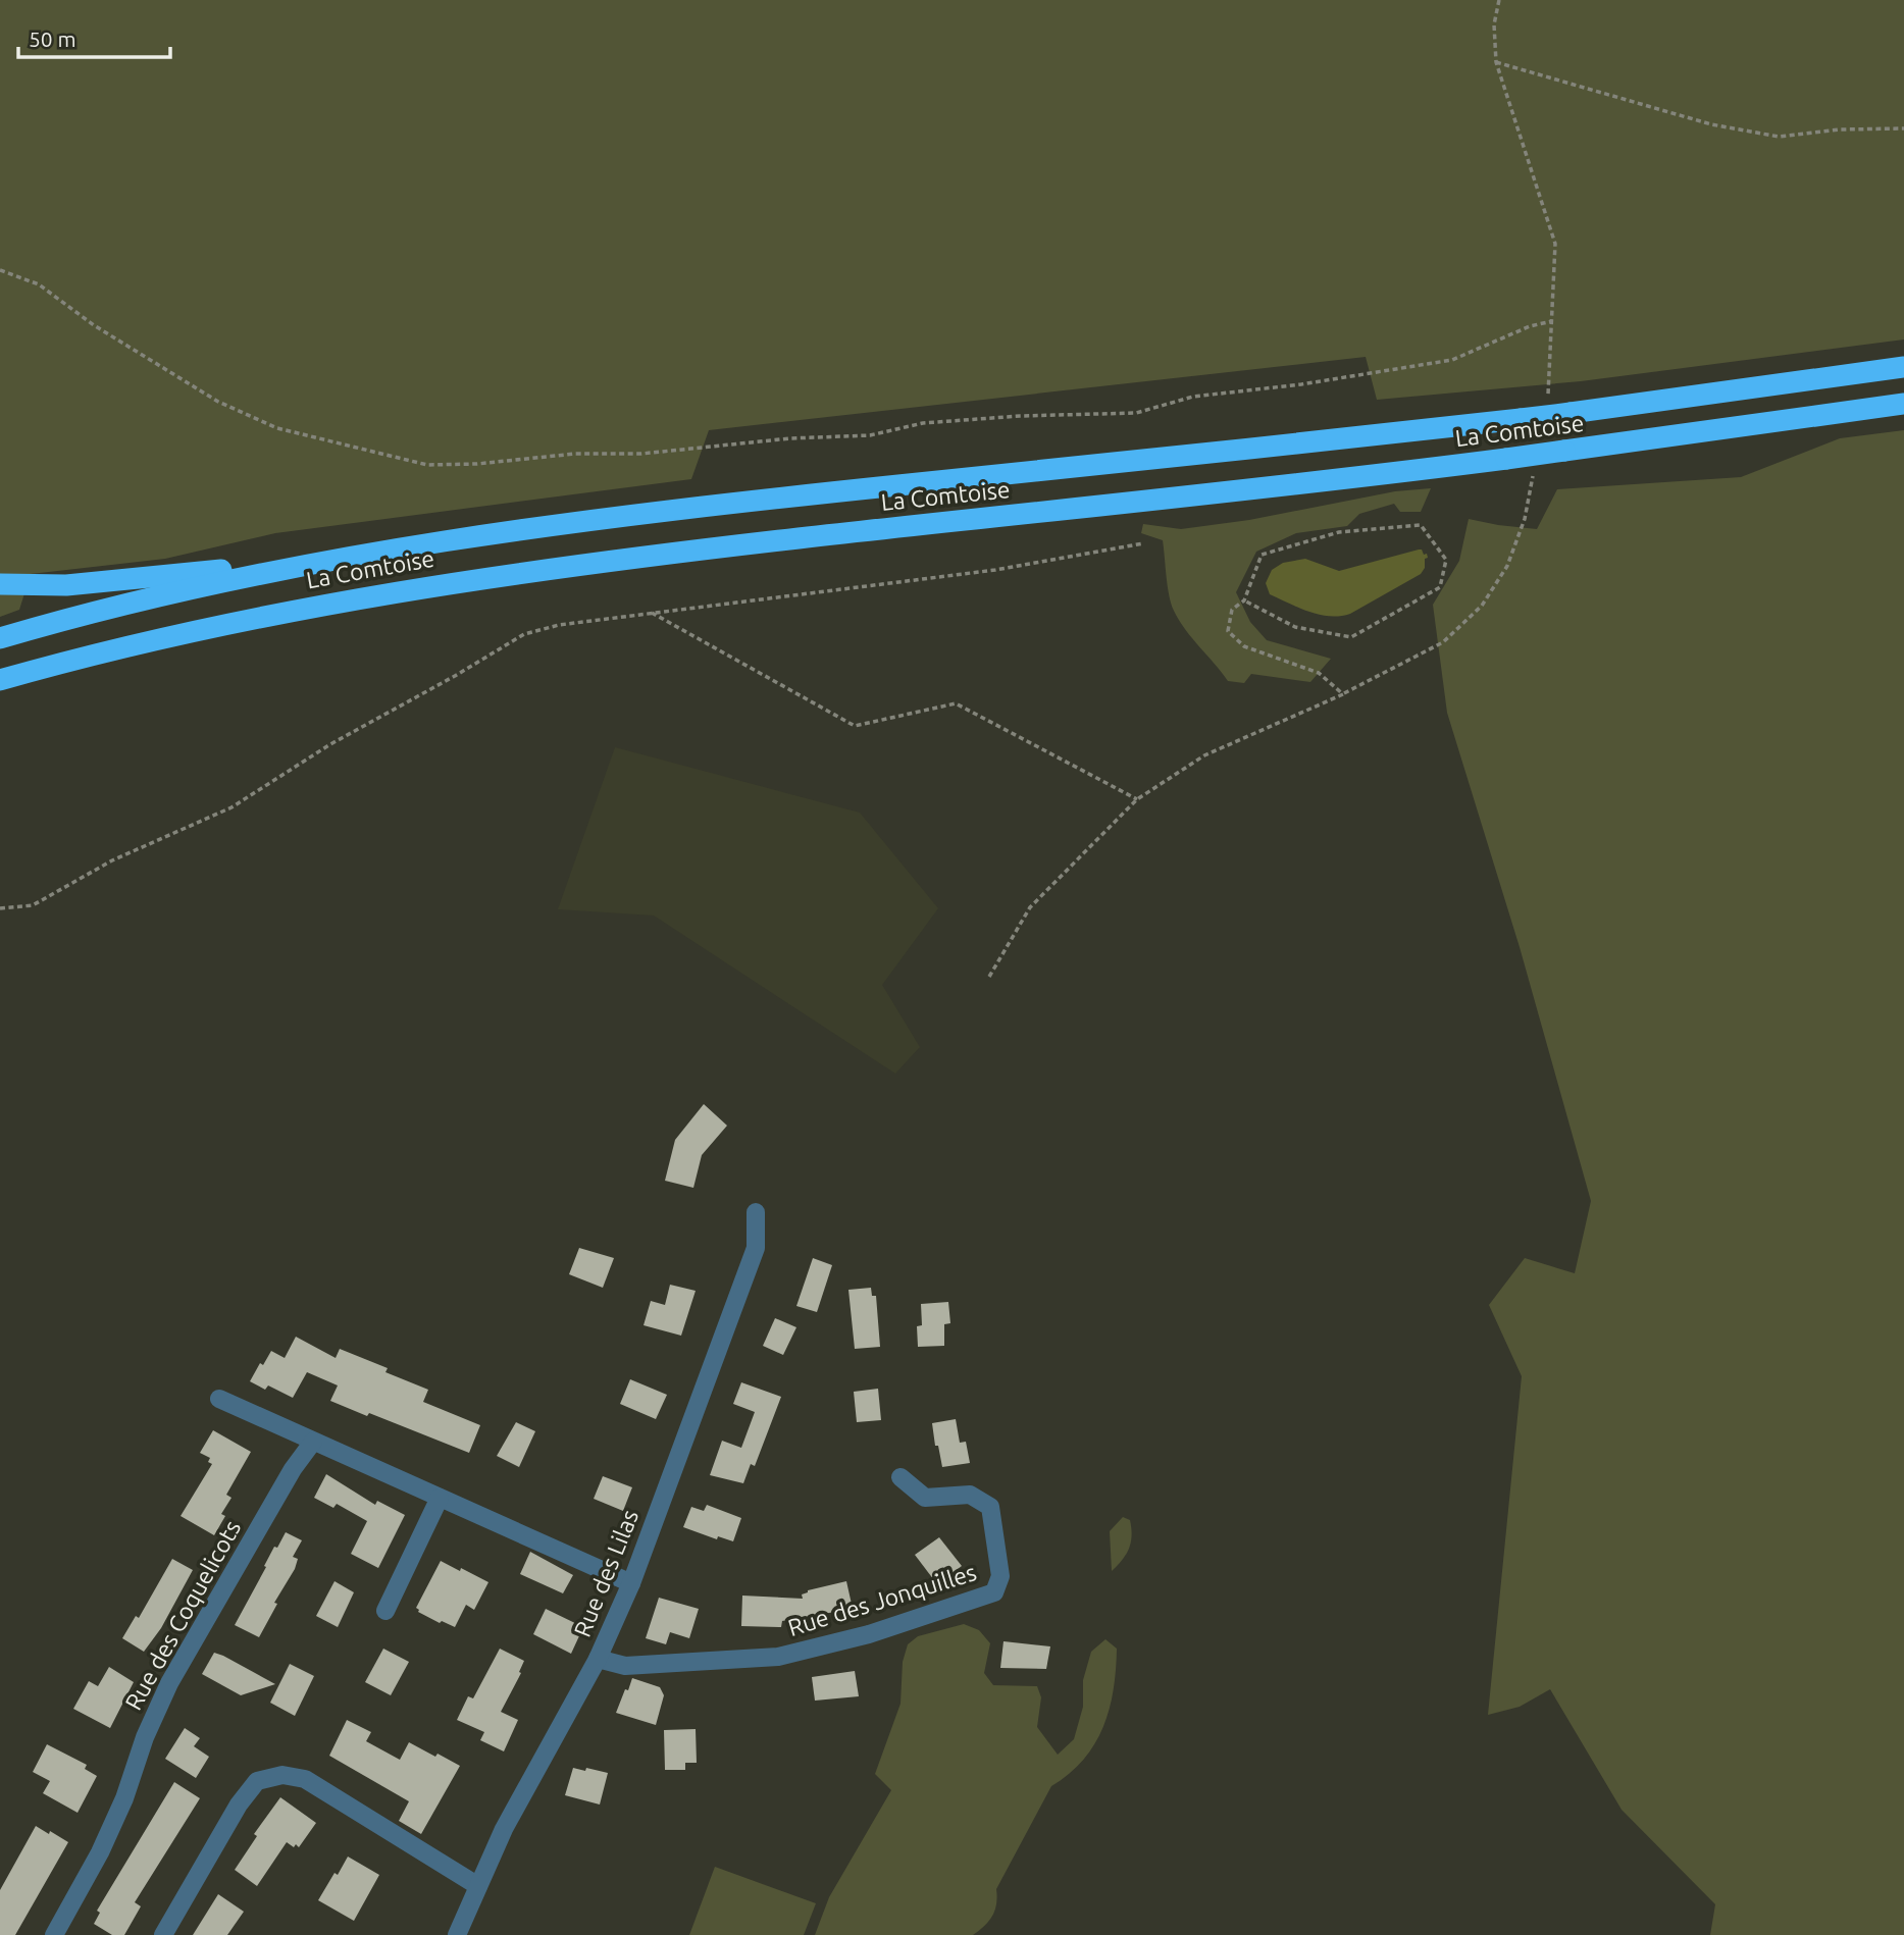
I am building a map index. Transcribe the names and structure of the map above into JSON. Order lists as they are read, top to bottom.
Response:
{
  "streets": {
    "highway": ["La Comtoise"],
    "street": ["Rue des Lilas", "Rue des Jonquilles", "Rue des Coquelicots"]
  },
  "crossings": [
    ["Rue des Lilas", "Rue des Jonquilles"]
  ],
  "scale_bar": "50 m"
}
